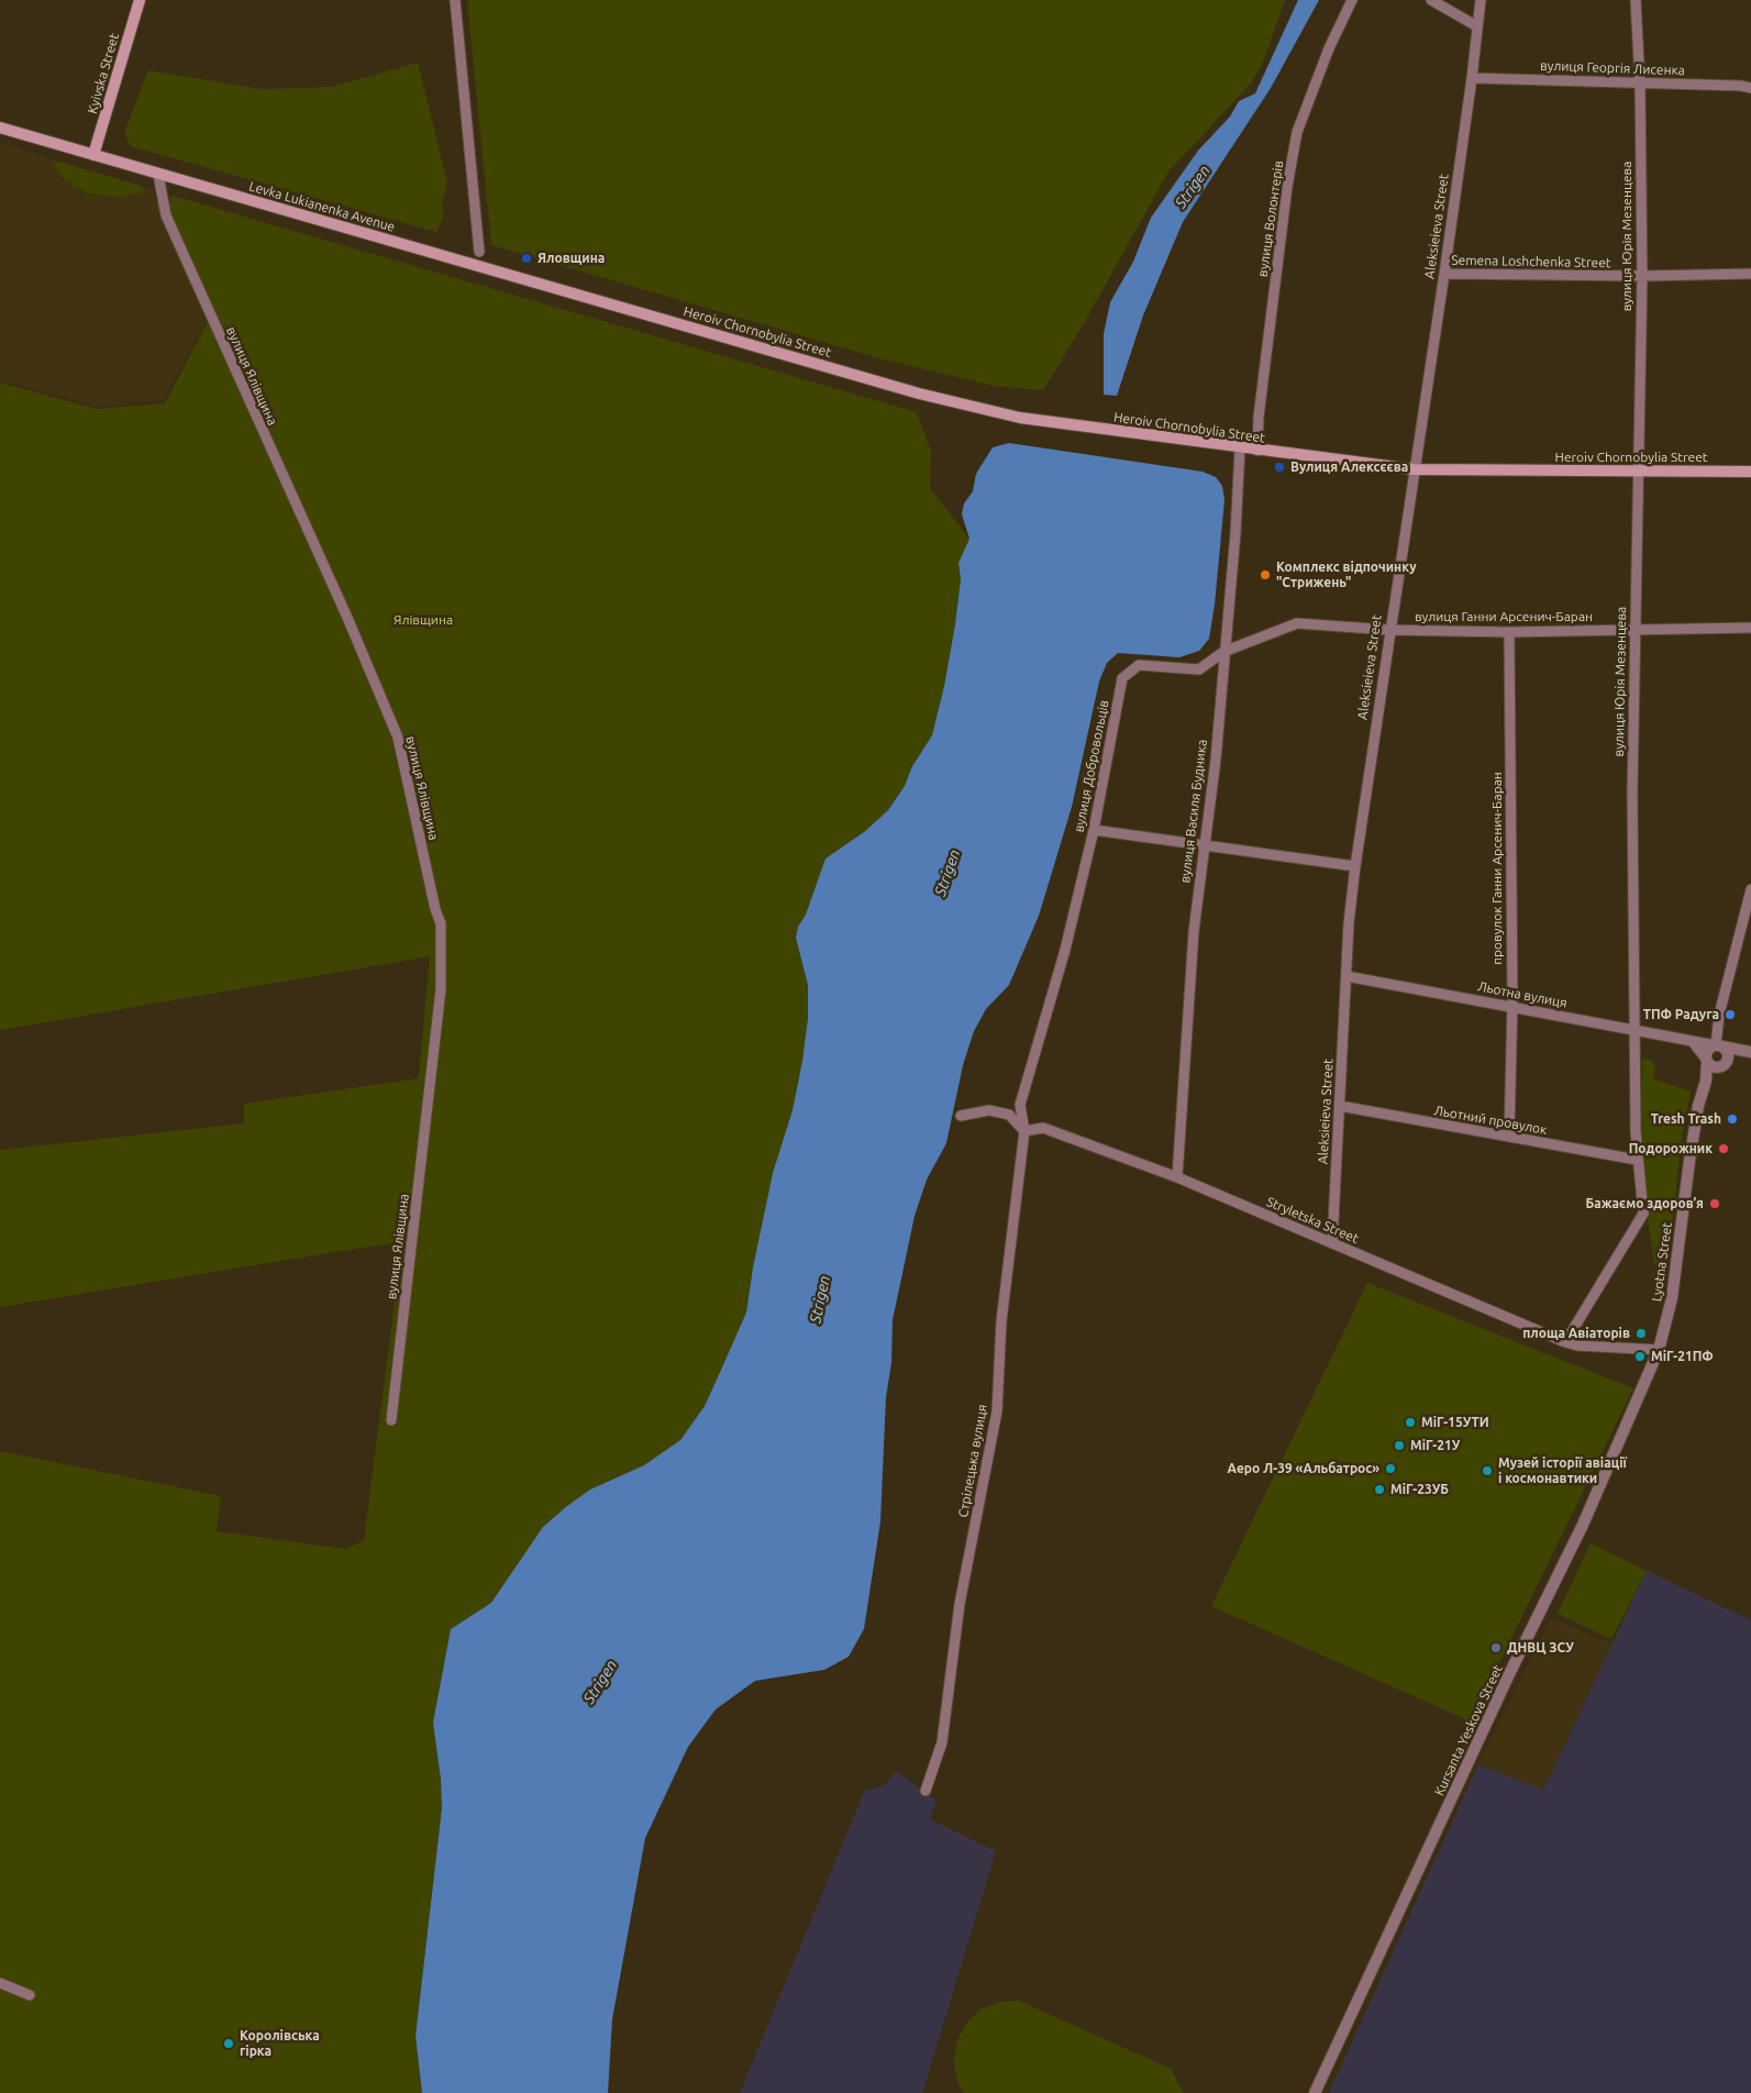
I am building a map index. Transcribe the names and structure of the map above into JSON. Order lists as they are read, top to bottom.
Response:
{
  "streets": {
    "main road": ["Kyivska Street", "Levka Lukianenka Avenue", "Heroiv Chornobylia Street"],
    "street": [
      "вулиця Георгія Лисенка",
      "вулиця Волонтерів",
      "Aleksieieva Street",
      "вулиця Юрія Мезенцева",
      "Semena Loshchenka Street",
      "вулиця Ялівщина",
      "вулиця Ганни Арсенич-Баран",
      "вулиця Добровольців",
      "вулиця Василя Будника",
      "провулок Ганни Арсенич-Баран",
      "Льотна вулиця",
      "Льотний провулок",
      "Stryletska Street",
      "Lyotna Street",
      "Стрілецька вулиця",
      "Kursanta Yeskova Street"
    ]
  },
  "crossings": [
    ["вулиця Георгія Лисенка", "Aleksieieva Street"],
    ["вулиця Георгія Лисенка", "вулиця Юрія Мезенцева"],
    ["Kyivska Street", "Levka Lukianenka Avenue"],
    ["Levka Lukianenka Avenue", "Heroiv Chornobylia Street"],
    ["Levka Lukianenka Avenue", "вулиця Ялівщина"],
    ["вулиця Волонтерів", "Heroiv Chornobylia Street"],
    ["Aleksieieva Street", "Semena Loshchenka Street"],
    ["Aleksieieva Street", "Heroiv Chornobylia Street"],
    ["Aleksieieva Street", "вулиця Ганни Арсенич-Баран"],
    ["Aleksieieva Street", "вулиця Добровольців"],
    ["Aleksieieva Street", "Льотна вулиця"],
    ["Aleksieieva Street", "Льотний провулок"],
    ["Aleksieieva Street", "Stryletska Street"],
    ["вулиця Юрія Мезенцева", "Semena Loshchenka Street"],
    ["вулиця Юрія Мезенцева", "Heroiv Chornobylia Street"],
    ["вулиця Юрія Мезенцева", "вулиця Ганни Арсенич-Баран"],
    ["вулиця Юрія Мезенцева", "Льотна вулиця"],
    ["вулиця Юрія Мезенцева", "Льотний провулок"],
    ["вулиця Юрія Мезенцева", "Stryletska Street"],
    ["Heroiv Chornobylia Street", "вулиця Василя Будника"],
    ["вулиця Ганни Арсенич-Баран", "вулиця Добровольців"],
    ["вулиця Ганни Арсенич-Баран", "провулок Ганни Арсенич-Баран"],
    ["вулиця Добровольців", "вулиця Василя Будника"],
    ["вулиця Добровольців", "Stryletska Street"],
    ["вулиця Добровольців", "Стрілецька вулиця"],
    ["вулиця Василя Будника", "Stryletska Street"],
    ["провулок Ганни Арсенич-Баран", "Льотна вулиця"],
    ["провулок Ганни Арсенич-Баран", "Льотний провулок"],
    ["Льотна вулиця", "Lyotna Street"],
    ["Stryletska Street", "Lyotna Street"],
    ["Stryletska Street", "Стрілецька вулиця"],
    ["Stryletska Street", "Kursanta Yeskova Street"],
    ["Lyotna Street", "Kursanta Yeskova Street"]
  ],
  "water": ["Strigen"],
  "parks": ["Ялівщина"],
  "places": [
    "Яловщина",
    "Вулиця Алексєєва",
    "Комплекс відпочинку \"Стрижень\"",
    "ТПФ Радуга",
    "Tresh Trash",
    "Подорожник",
    "Бажаємо здоров’я",
    "площа Авіаторів",
    "МіГ-21ПФ",
    "МіГ-15УТИ",
    "МіГ-21У",
    "Аеро Л-39 «Альбатрос»",
    "Музей історії авіації і космонавтики",
    "МіГ-23УБ",
    "ДНВЦ ЗСУ",
    "Королівська гірка"
  ]
}
